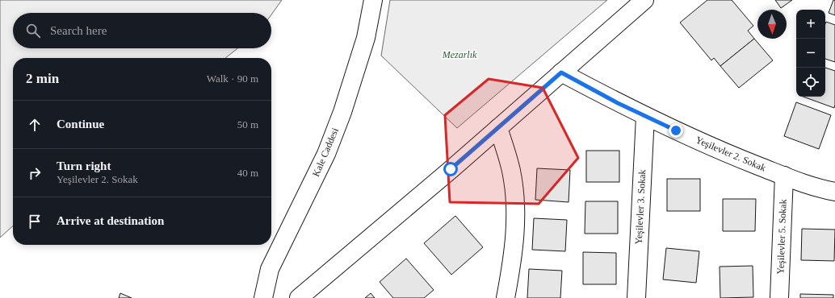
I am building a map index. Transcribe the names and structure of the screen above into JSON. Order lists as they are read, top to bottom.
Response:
{
  "streets": {
    "street": [
      "Kale Caddesi",
      "Yeşilevler 2. Sokak",
      "Yeşilevler 3. Sokak",
      "Yeşilevler 5. Sokak"
    ]
  },
  "crossings": [
    ["Yeşilevler 2. Sokak", "Yeşilevler 3. Sokak"],
    ["Yeşilevler 2. Sokak", "Yeşilevler 5. Sokak"]
  ],
  "parks": ["Mezarlık"],
  "north": "bottom",
  "page": {
    "map_buttons": ["+", "−"],
    "search": "Search here",
    "heading": ["2 min", "Walk · 90 m"],
    "list": [
      ["Continue", "50 m"],
      ["Turn right", "Yeşilevler 2. Sokak", "40 m"],
      "Arrive at destination"
    ]
  }
}
